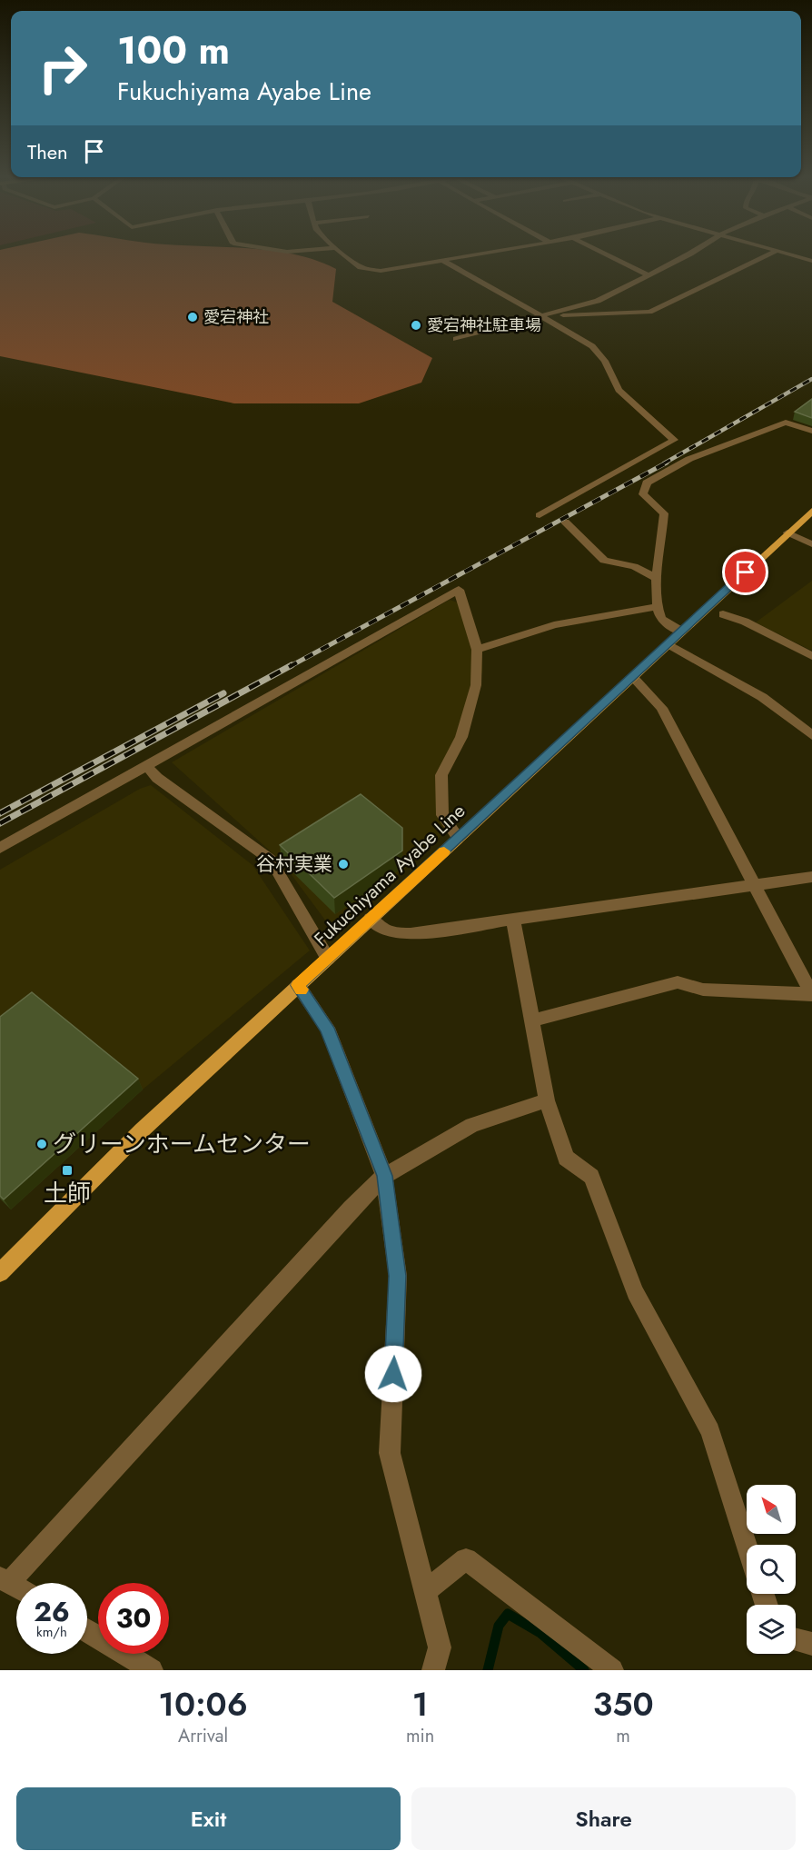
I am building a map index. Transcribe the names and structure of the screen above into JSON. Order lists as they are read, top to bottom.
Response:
{
  "streets": {
    "main road": ["Fukuchiyama Ayabe Line"]
  },
  "places": {
    "other": [
      "愛宕神社",
      "愛宕神社駐車場",
      "谷村実業",
      "グリーンホームセンター"
    ],
    "transit": ["土師"]
  },
  "north": "top left",
  "page": {
    "turn": ["100 m", "Fukuchiyama Ayabe Line"],
    "then": "Then",
    "speed": "26 km/h",
    "limit": "30",
    "eta": [
      "10:06",
      "Arrival",
      "1",
      "min",
      "350",
      "m"
    ],
    "buttons": ["Exit", "Share"]
  }
}
